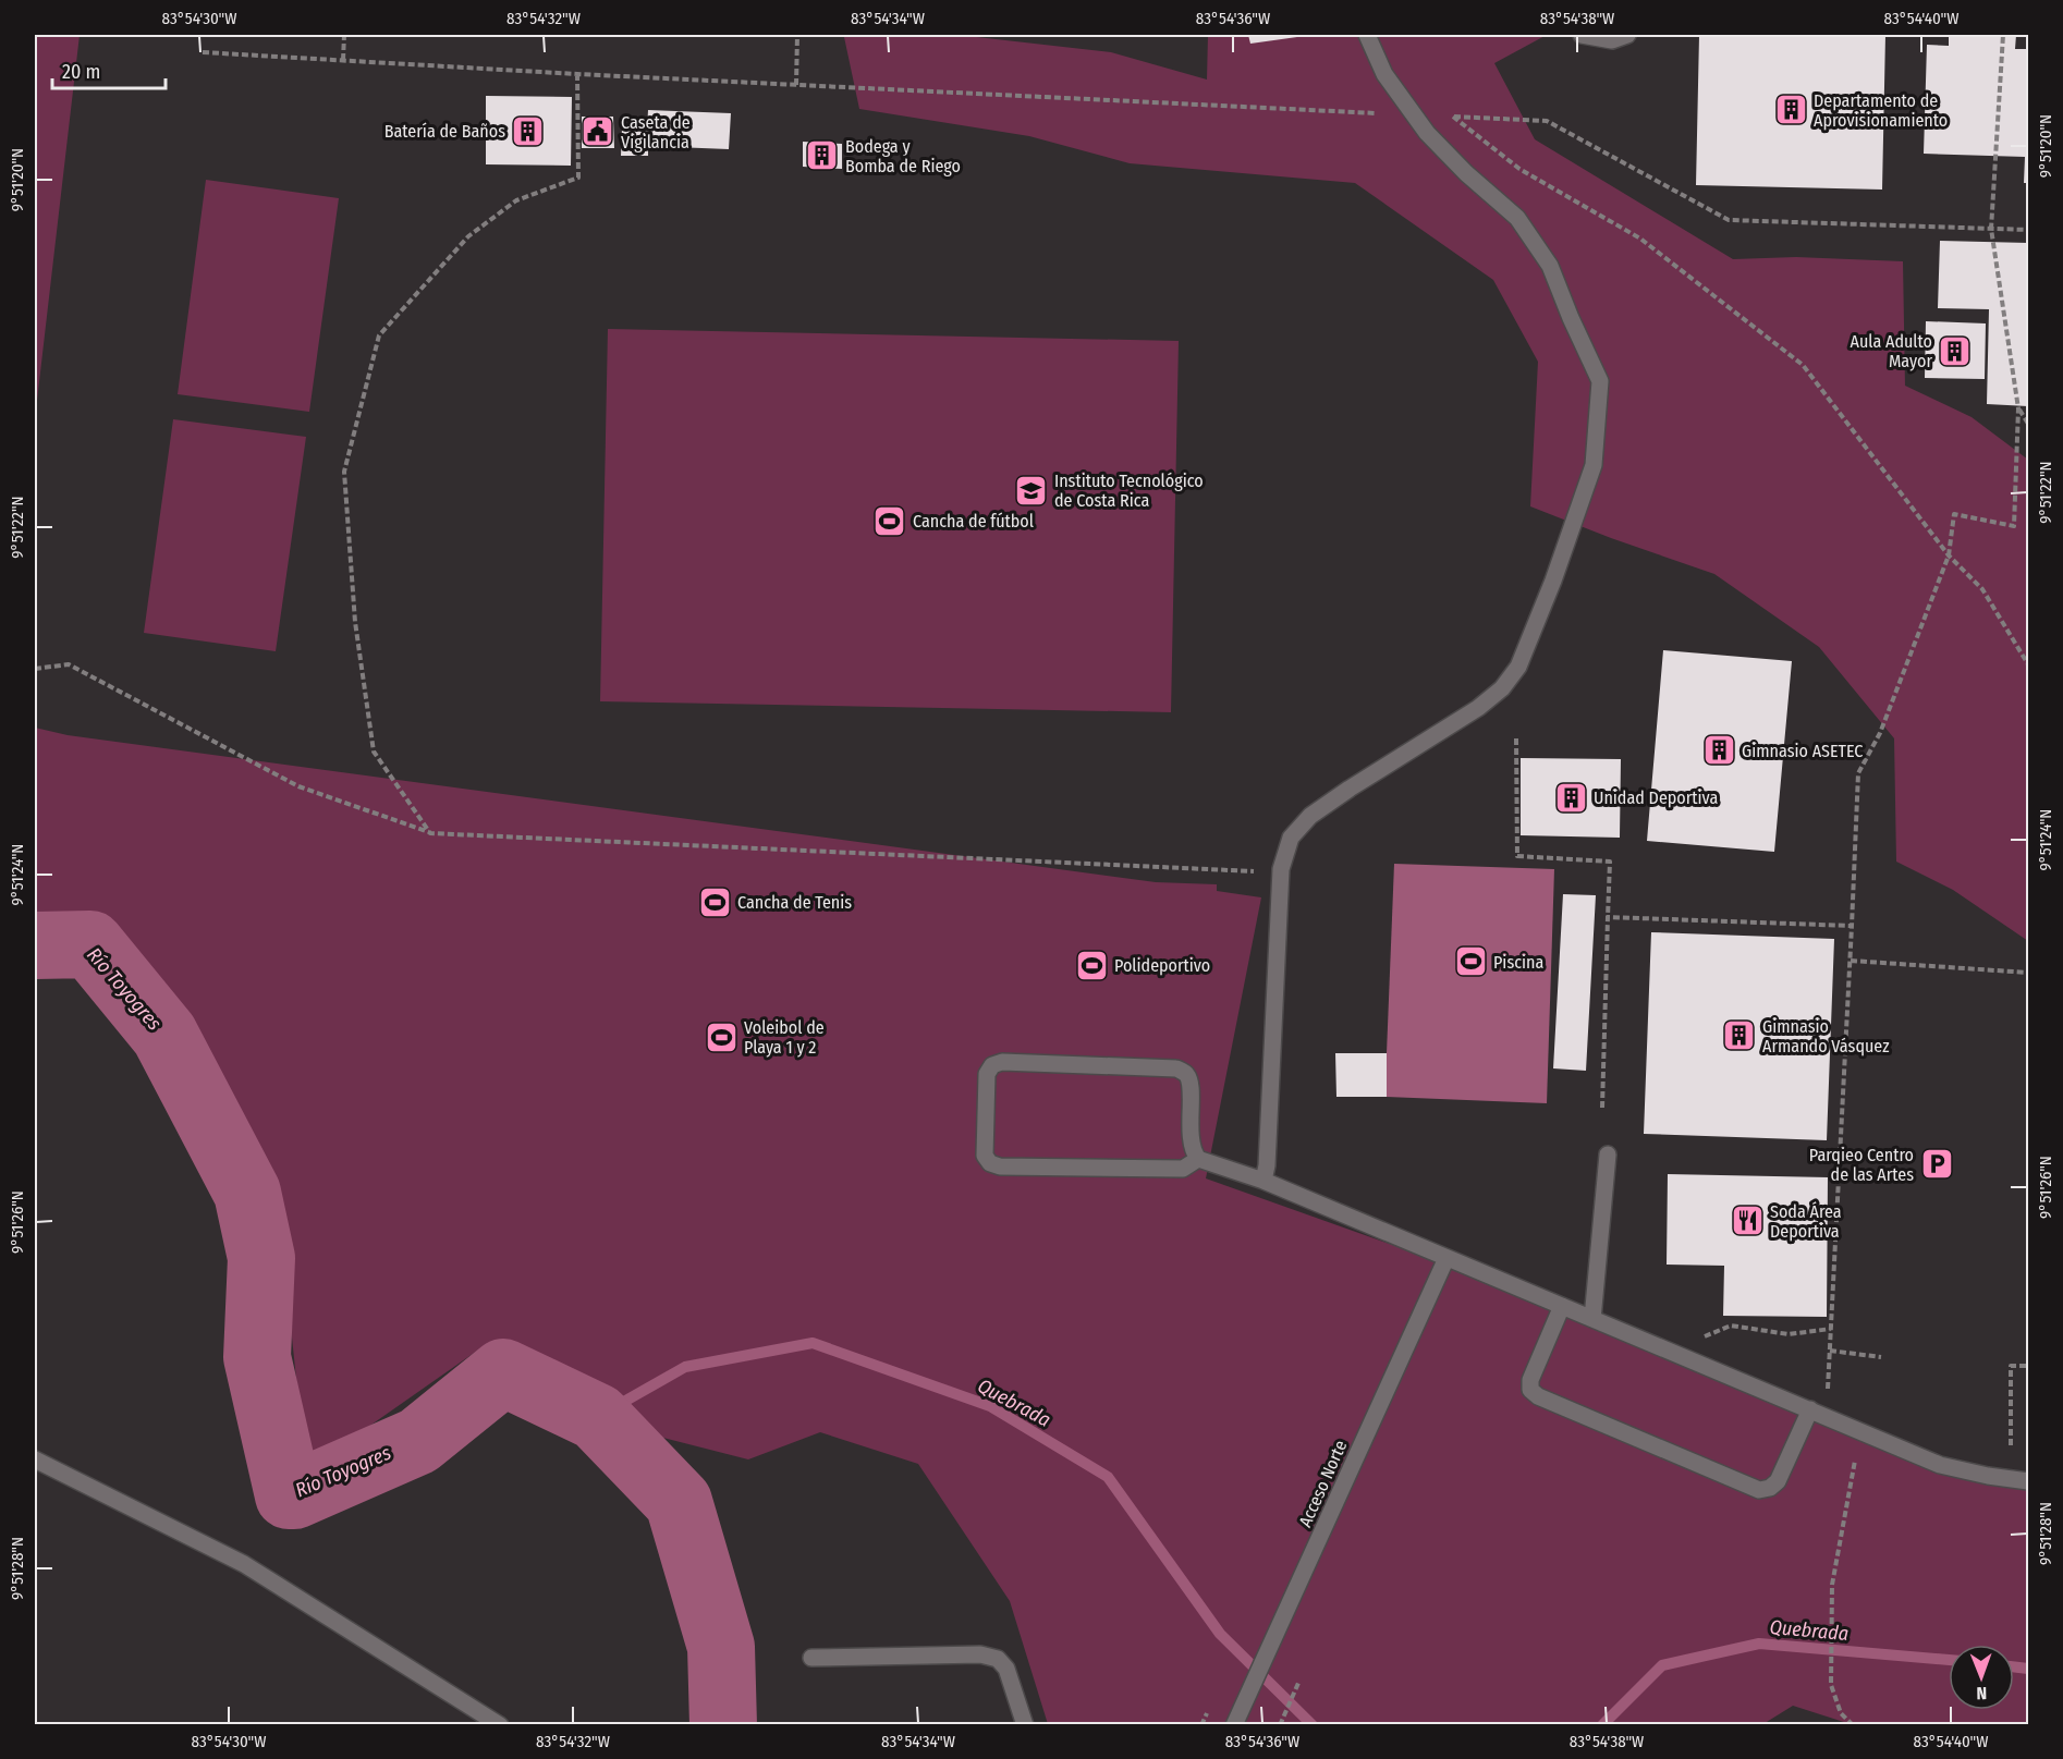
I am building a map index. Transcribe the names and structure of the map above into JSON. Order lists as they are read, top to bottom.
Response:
{
  "streets": {
    "street": ["Acceso Norte"]
  },
  "water": ["Río Toyogres", "Quebrada"],
  "places": {
    "building": [
      "Departamento de Aprovisionamiento",
      "Batería de Baños",
      "Bodega y Bomba de Riego",
      "Aula Adulto Mayor",
      "Gimnasio ASETEC",
      "Unidad Deportiva",
      "Gimnasio Armando Vásquez"
    ],
    "public building": ["Caseta de Vigilancia"],
    "school or university": ["Instituto Tecnológico de Costa Rica"],
    "sports": [
      "Cancha de fútbol",
      "Cancha de Tenis",
      "Piscina",
      "Polideportivo",
      "Voleibol de Playa 1 y 2"
    ],
    "parking": ["Parqieo Centro de las Artes"],
    "restaurant": ["Soda Área Deportiva"]
  },
  "scale_bar": "20 m",
  "north": "bottom",
  "coordinates": [
    "83°54'30\"W",
    "83°54'32\"W",
    "83°54'34\"W",
    "83°54'36\"W",
    "83°54'38\"W",
    "83°54'40\"W",
    "9°51'20\"N",
    "9°51'22\"N",
    "9°51'24\"N",
    "9°51'26\"N",
    "9°51'28\"N"
  ]
}
